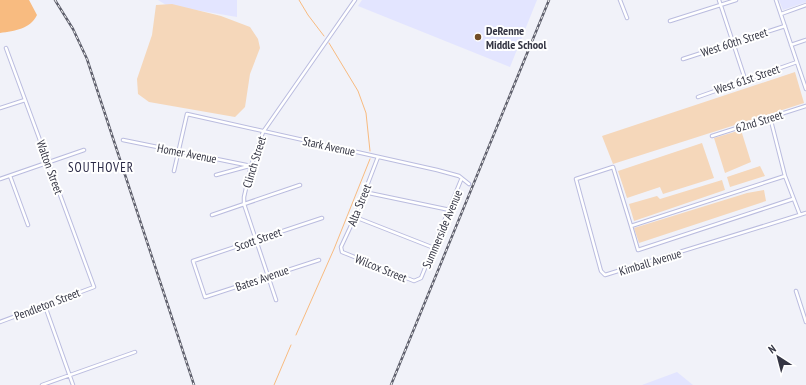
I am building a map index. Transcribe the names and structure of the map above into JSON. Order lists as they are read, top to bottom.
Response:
{
  "streets": {
    "street": [
      "West 60th Street",
      "West 61st Street",
      "62nd Street",
      "Stark Avenue",
      "Homer Avenue",
      "Clinch Street",
      "Walton Street",
      "Alta Street",
      "Summerside Avenue",
      "Scott Street",
      "Kimball Avenue",
      "Wilcox Street",
      "Bates Avenue",
      "Pendleton Street"
    ]
  },
  "crossings": [
    ["Stark Avenue", "Homer Avenue"],
    ["Stark Avenue", "Clinch Street"],
    ["Stark Avenue", "Alta Street"],
    ["Stark Avenue", "Summerside Avenue"],
    ["Homer Avenue", "Clinch Street"],
    ["Clinch Street", "Scott Street"],
    ["Clinch Street", "Bates Avenue"],
    ["Walton Street", "Pendleton Street"],
    ["Alta Street", "Wilcox Street"],
    ["Summerside Avenue", "Wilcox Street"],
    ["Scott Street", "Bates Avenue"]
  ],
  "districts": ["SOUTHOVER"],
  "places": ["DeRenne Middle School"],
  "north": "top left"
}
